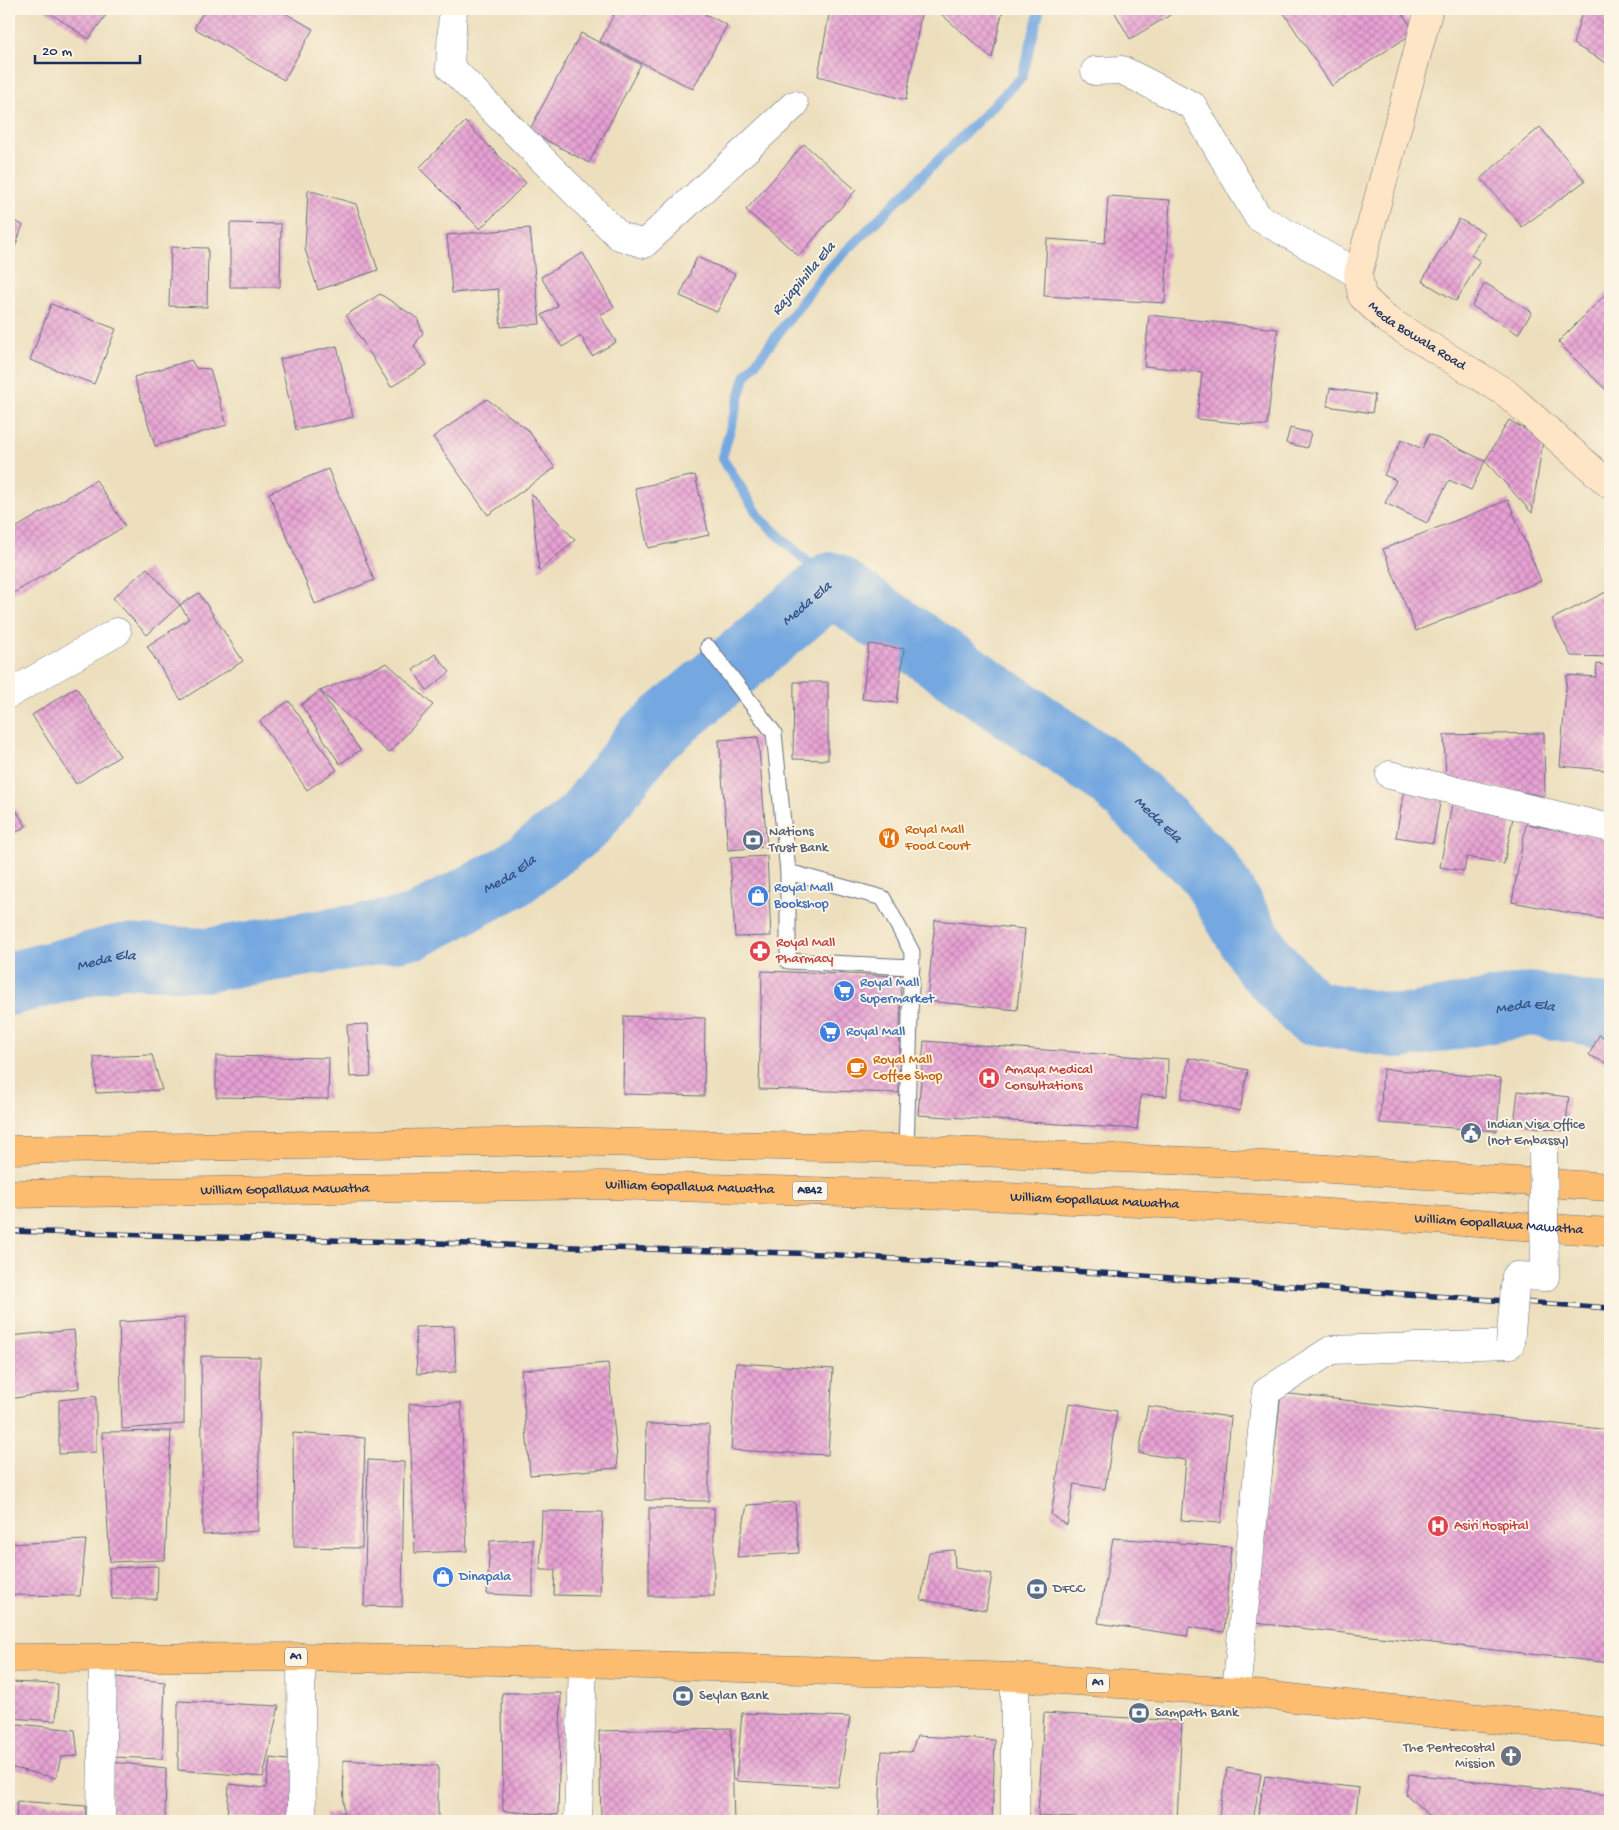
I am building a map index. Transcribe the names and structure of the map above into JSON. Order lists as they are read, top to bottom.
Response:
{
  "streets": {
    "main road": ["William Gopallawa Mawatha", "AB42", "A1"],
    "street": ["Meda Bowala Road"]
  },
  "water": ["Rajapihilla Ela", "Meda Ela"],
  "places": {
    "restaurant": ["Royal Mall Food Court"],
    "bank": [
      "Nations Trust Bank",
      "DFCC",
      "Seylan Bank",
      "Sampath Bank"
    ],
    "shop": ["Royal Mall Bookshop", "Dinapala"],
    "pharmacy": ["Royal Mall Pharmacy"],
    "supermarket": ["Royal Mall Supermarket", "Royal Mall"],
    "cafe": ["Royal Mall Coffee Shop"],
    "hospital": ["Amaya Medical Consultations", "Asiri Hospital"],
    "public building": ["Indian Visa Office (not Embassy)"],
    "church": ["The Pentecostal Mission"]
  },
  "scale_bar": "20 m"
}
